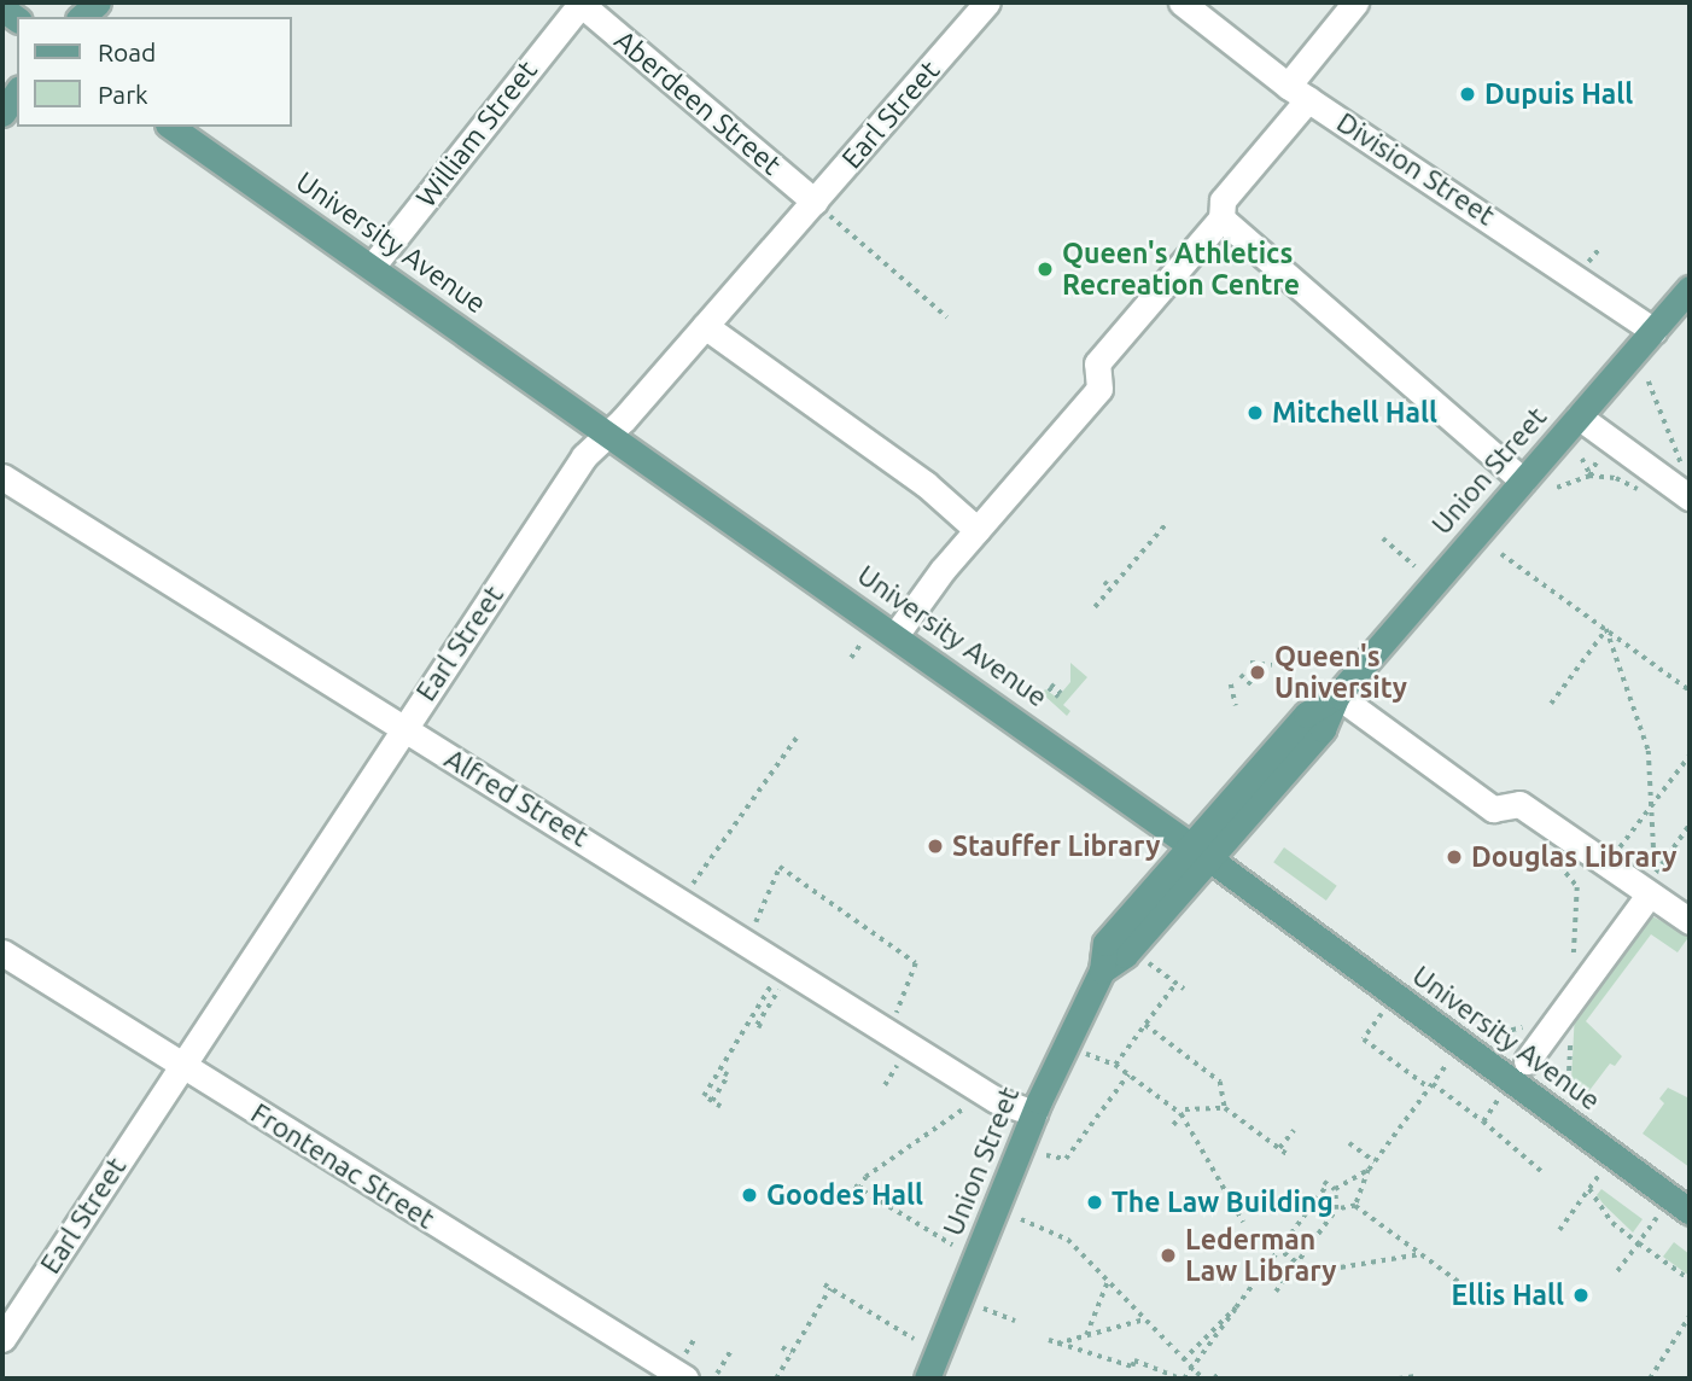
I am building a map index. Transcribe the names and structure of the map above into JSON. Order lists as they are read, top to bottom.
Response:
{
  "streets": {
    "main road": ["University Avenue", "Union Street"],
    "street": [
      "Aberdeen Street",
      "Earl Street",
      "William Street",
      "Division Street",
      "Alfred Street",
      "Frontenac Street"
    ]
  },
  "crossings": [
    ["Aberdeen Street", "Earl Street"],
    ["Aberdeen Street", "William Street"],
    ["Earl Street", "University Avenue"],
    ["Earl Street", "Alfred Street"],
    ["Earl Street", "Frontenac Street"],
    ["William Street", "University Avenue"],
    ["Division Street", "Union Street"],
    ["University Avenue", "Union Street"],
    ["Union Street", "Alfred Street"]
  ],
  "places": [
    "Dupuis Hall",
    "Queen's Athletics Recreation Centre",
    "Mitchell Hall",
    "Queen's University",
    "Stauffer Library",
    "Douglas Library",
    "Goodes Hall",
    "The Law Building",
    "Lederman Law Library",
    "Ellis Hall"
  ],
  "legend": ["Road", "Park"]
}
